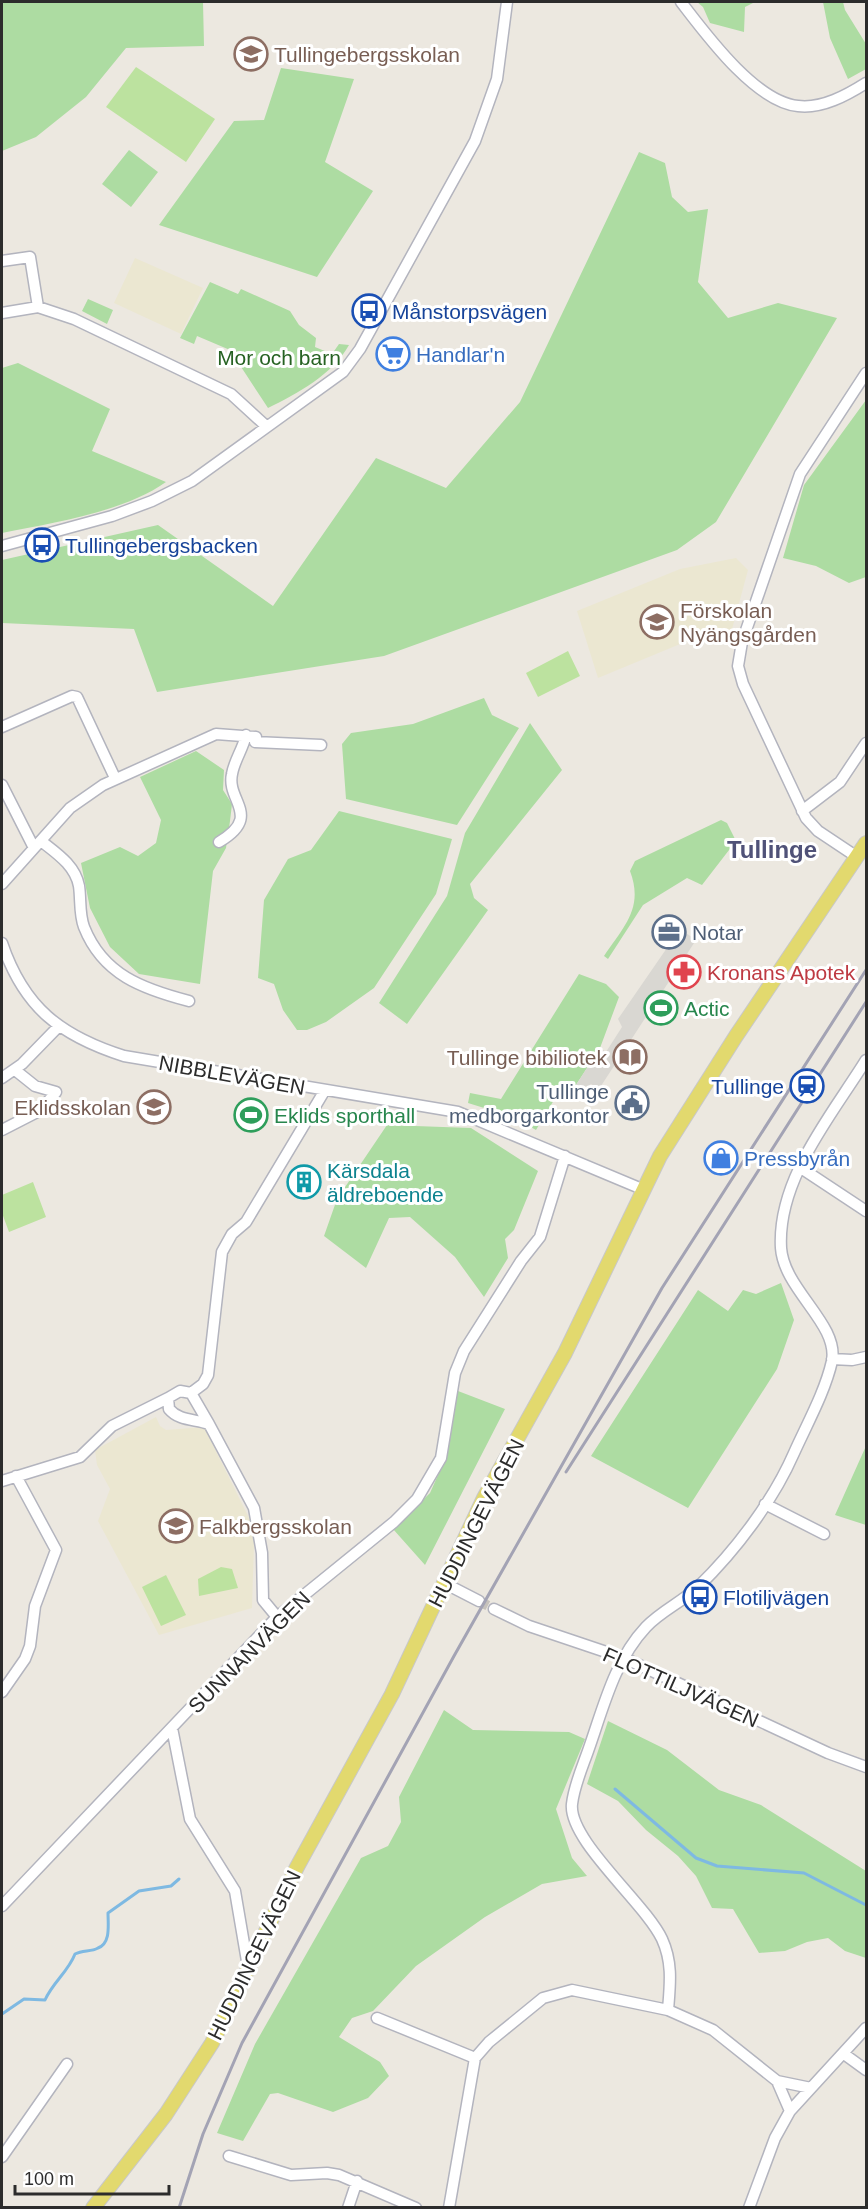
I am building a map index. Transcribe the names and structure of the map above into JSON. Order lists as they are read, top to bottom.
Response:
{
  "streets": {
    "main road": ["HUDDINGEVÄGEN"],
    "street": ["NIBBLEVÄGEN", "SUNNANVÄGEN", "FLOTTILJVÄGEN"]
  },
  "crossings": [
    ["NIBBLEVÄGEN", "HUDDINGEVÄGEN"],
    ["NIBBLEVÄGEN", "SUNNANVÄGEN"]
  ],
  "districts": ["Tullinge"],
  "parks": ["Mor och barn"],
  "places": {
    "school or university": [
      "Tullingebergsskolan",
      "Förskolan Nyängsgården",
      "Eklidsskolan",
      "Falkbergsskolan"
    ],
    "bus stop": ["Månstorpsvägen", "Tullingebergsbacken", "Flotiljvägen"],
    "supermarket": ["Handlar'n"],
    "office": ["Notar"],
    "pharmacy": ["Kronans Apotek"],
    "sports": ["Actic", "Eklids sporthall"],
    "library": ["Tullinge bibiliotek"],
    "station": ["Tullinge"],
    "public building": ["Tullinge medborgarkontor"],
    "shop": ["Pressbyrån"],
    "building": ["Kärsdala äldreboende"]
  },
  "scale_bar": "100 m"
}
